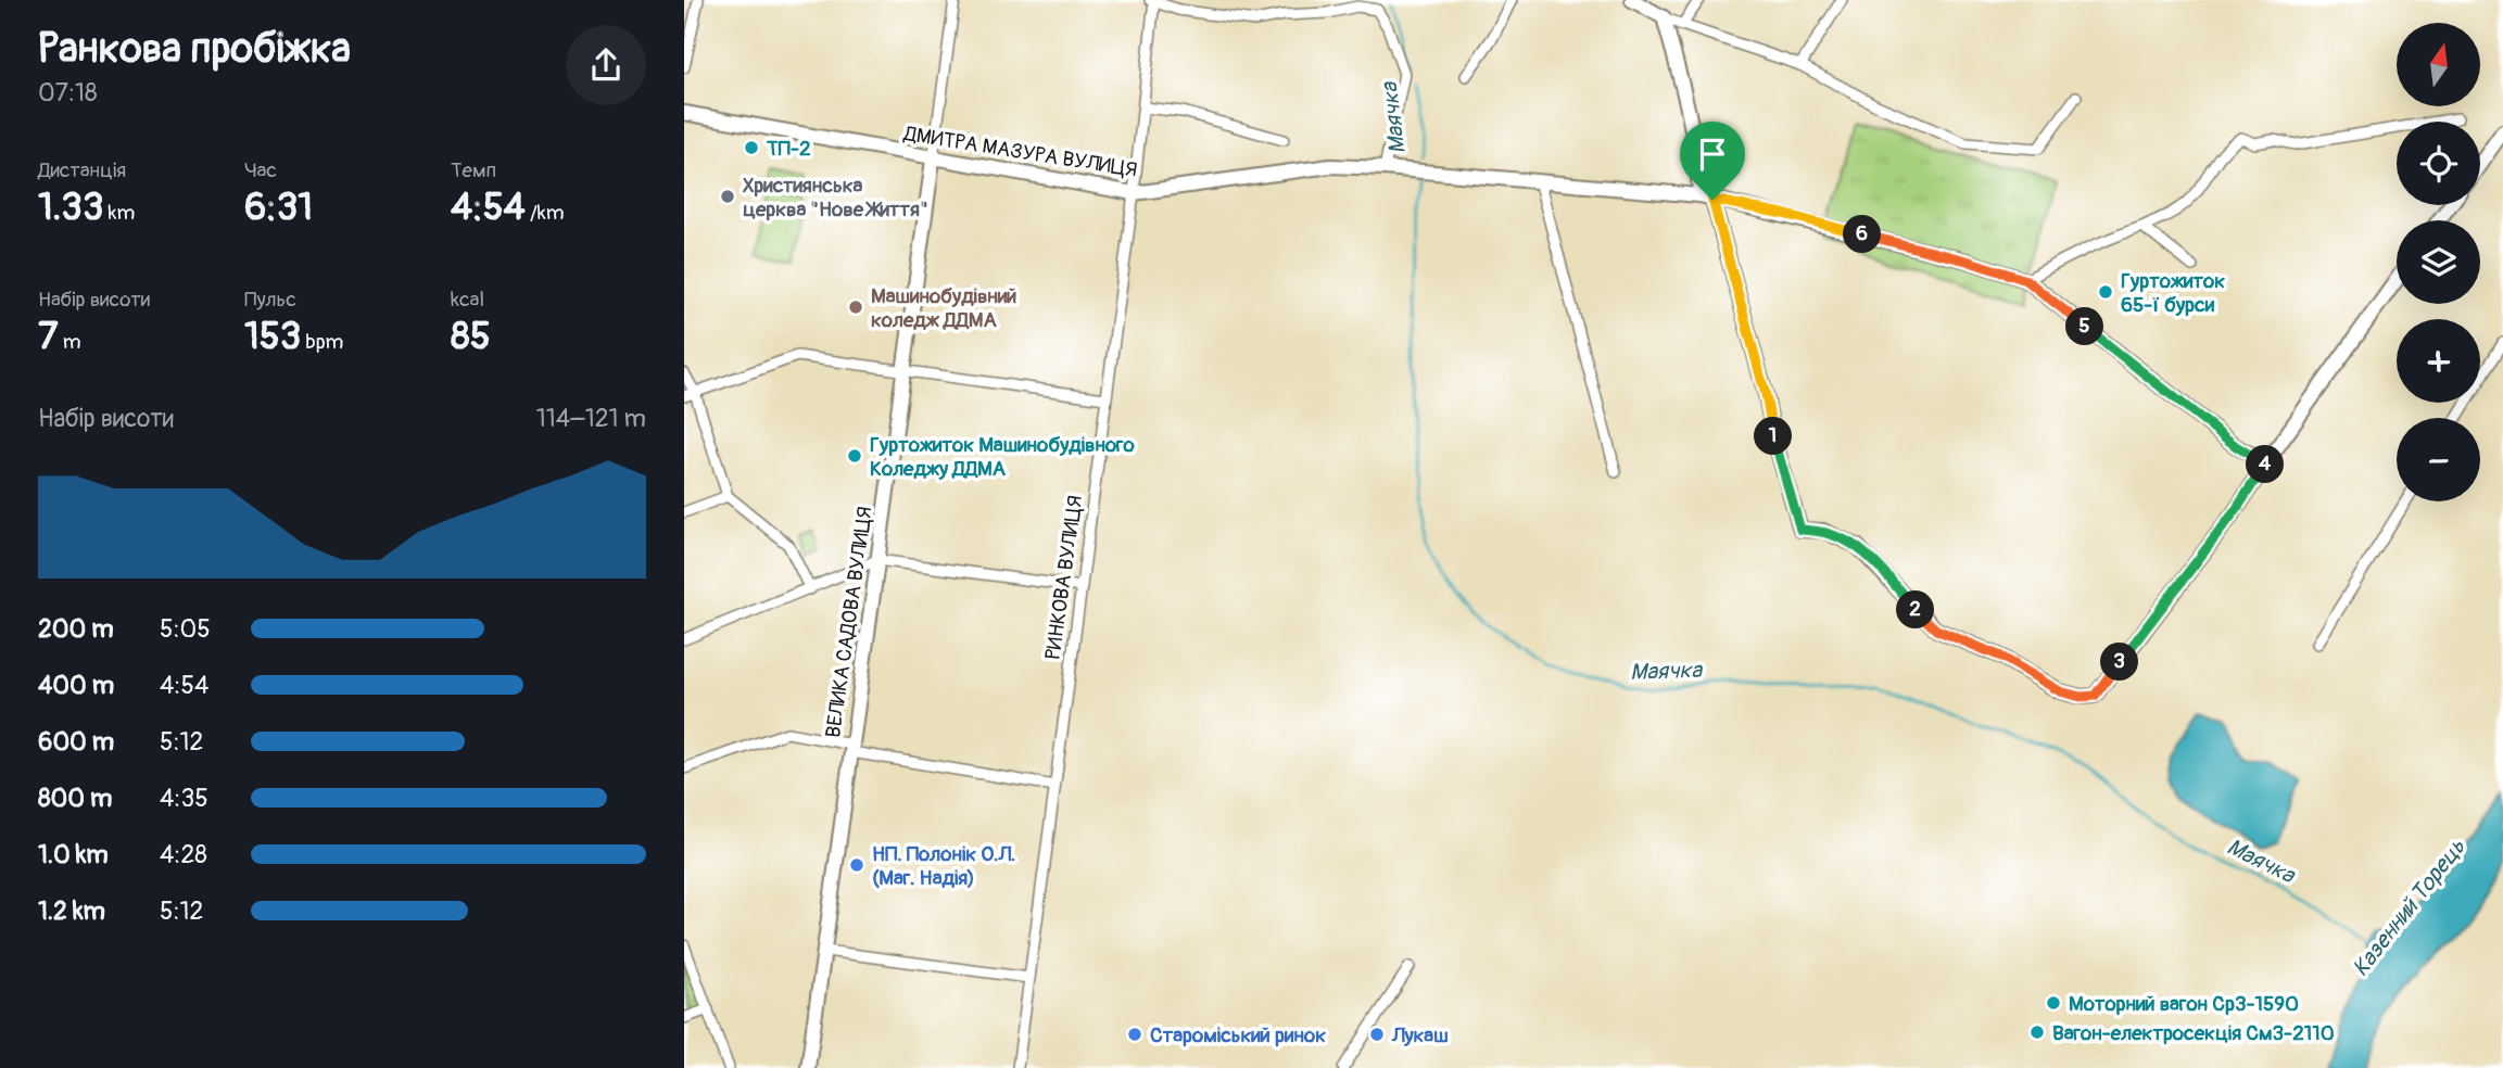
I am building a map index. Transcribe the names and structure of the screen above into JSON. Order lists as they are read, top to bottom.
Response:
{
  "streets": {
    "street": ["ДМИТРА МАЗУРА ВУЛИЦЯ", "РИНКОВА ВУЛИЦЯ", "ВЕЛИКА САДОВА ВУЛИЦЯ"]
  },
  "crossings": [
    ["ДМИТРА МАЗУРА ВУЛИЦЯ", "РИНКОВА ВУЛИЦЯ"],
    ["ДМИТРА МАЗУРА ВУЛИЦЯ", "ВЕЛИКА САДОВА ВУЛИЦЯ"]
  ],
  "water": ["Маячка", "Казенний Торець"],
  "places": [
    "ТП-2",
    "Християнська церква \"Нове Життя\"",
    "Гуртожиток 65-ї бурси",
    "Машинобудівний коледж ДДМА",
    "Гуртожиток Машинобудівного Коледжу ДДМА",
    "НП. Полонік О.Л. (Маг. Надія)",
    "Моторний вагон Ср3-1590",
    "Вагон-електросекція См3-2110",
    "Староміський ринок",
    "Лукаш"
  ],
  "north": "top",
  "page": {
    "heading": ["Ранкова пробіжка", "07:18"],
    "map_buttons": ["+", "−"],
    "stats": [
      ["Дистанція", "1.33 km"],
      ["Час", "6:31"],
      ["Темп", "4:54 /km"],
      ["Набір висоти", "7 m"],
      ["Пульс", "153 bpm"],
      ["kcal", "85"]
    ],
    "pins": [
      "6",
      "5",
      "1",
      "4",
      "2",
      "3"
    ],
    "chart": ["Набір висоти", "114–121 m"],
    "list": [
      {
        "name": "200 m",
        "note": "5:05"
      },
      {
        "name": "400 m",
        "note": "4:54"
      },
      {
        "name": "600 m",
        "note": "5:12"
      },
      {
        "name": "800 m",
        "note": "4:35"
      },
      {
        "name": "1.0 km",
        "note": "4:28"
      },
      {
        "name": "1.2 km",
        "note": "5:12"
      }
    ]
  }
}
